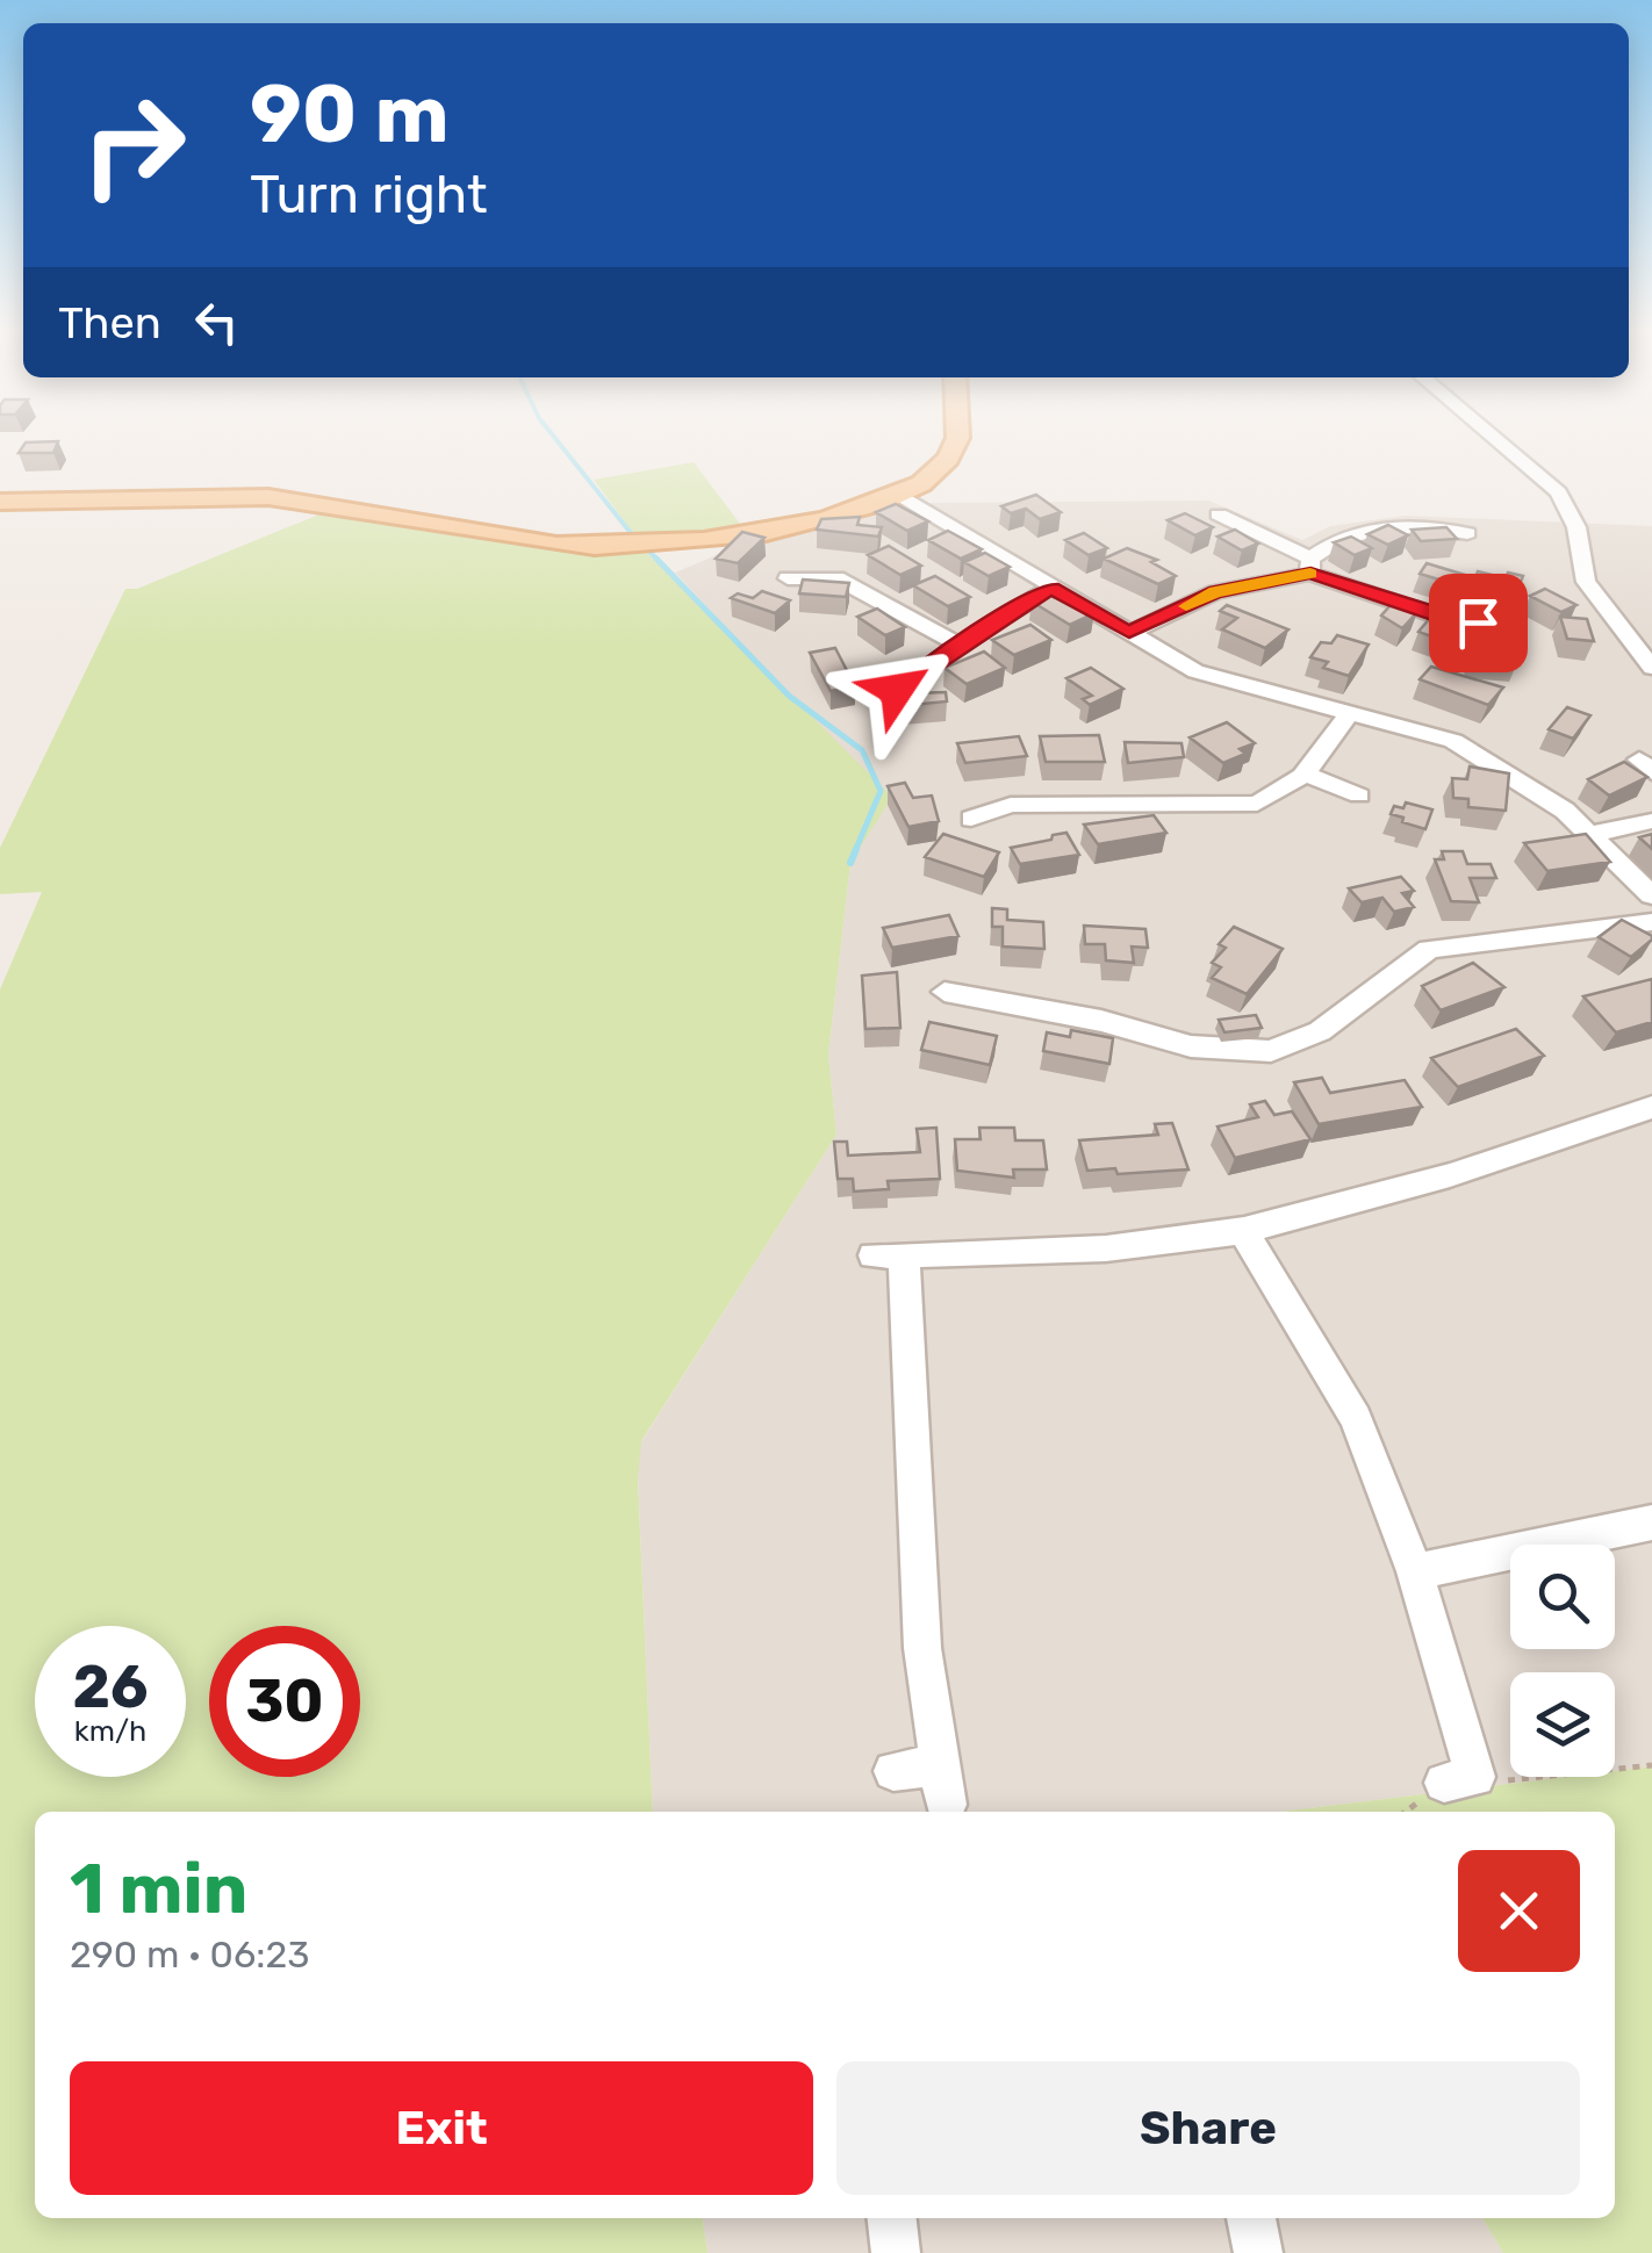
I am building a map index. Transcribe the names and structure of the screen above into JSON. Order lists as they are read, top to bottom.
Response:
{
  "page": {
    "turn": ["90 m", "Turn right"],
    "then": "Then",
    "speed": "26 km/h",
    "limit": "30",
    "heading": ["1 min", "290 m · 06:23"],
    "buttons": ["Exit", "Share"]
  }
}
